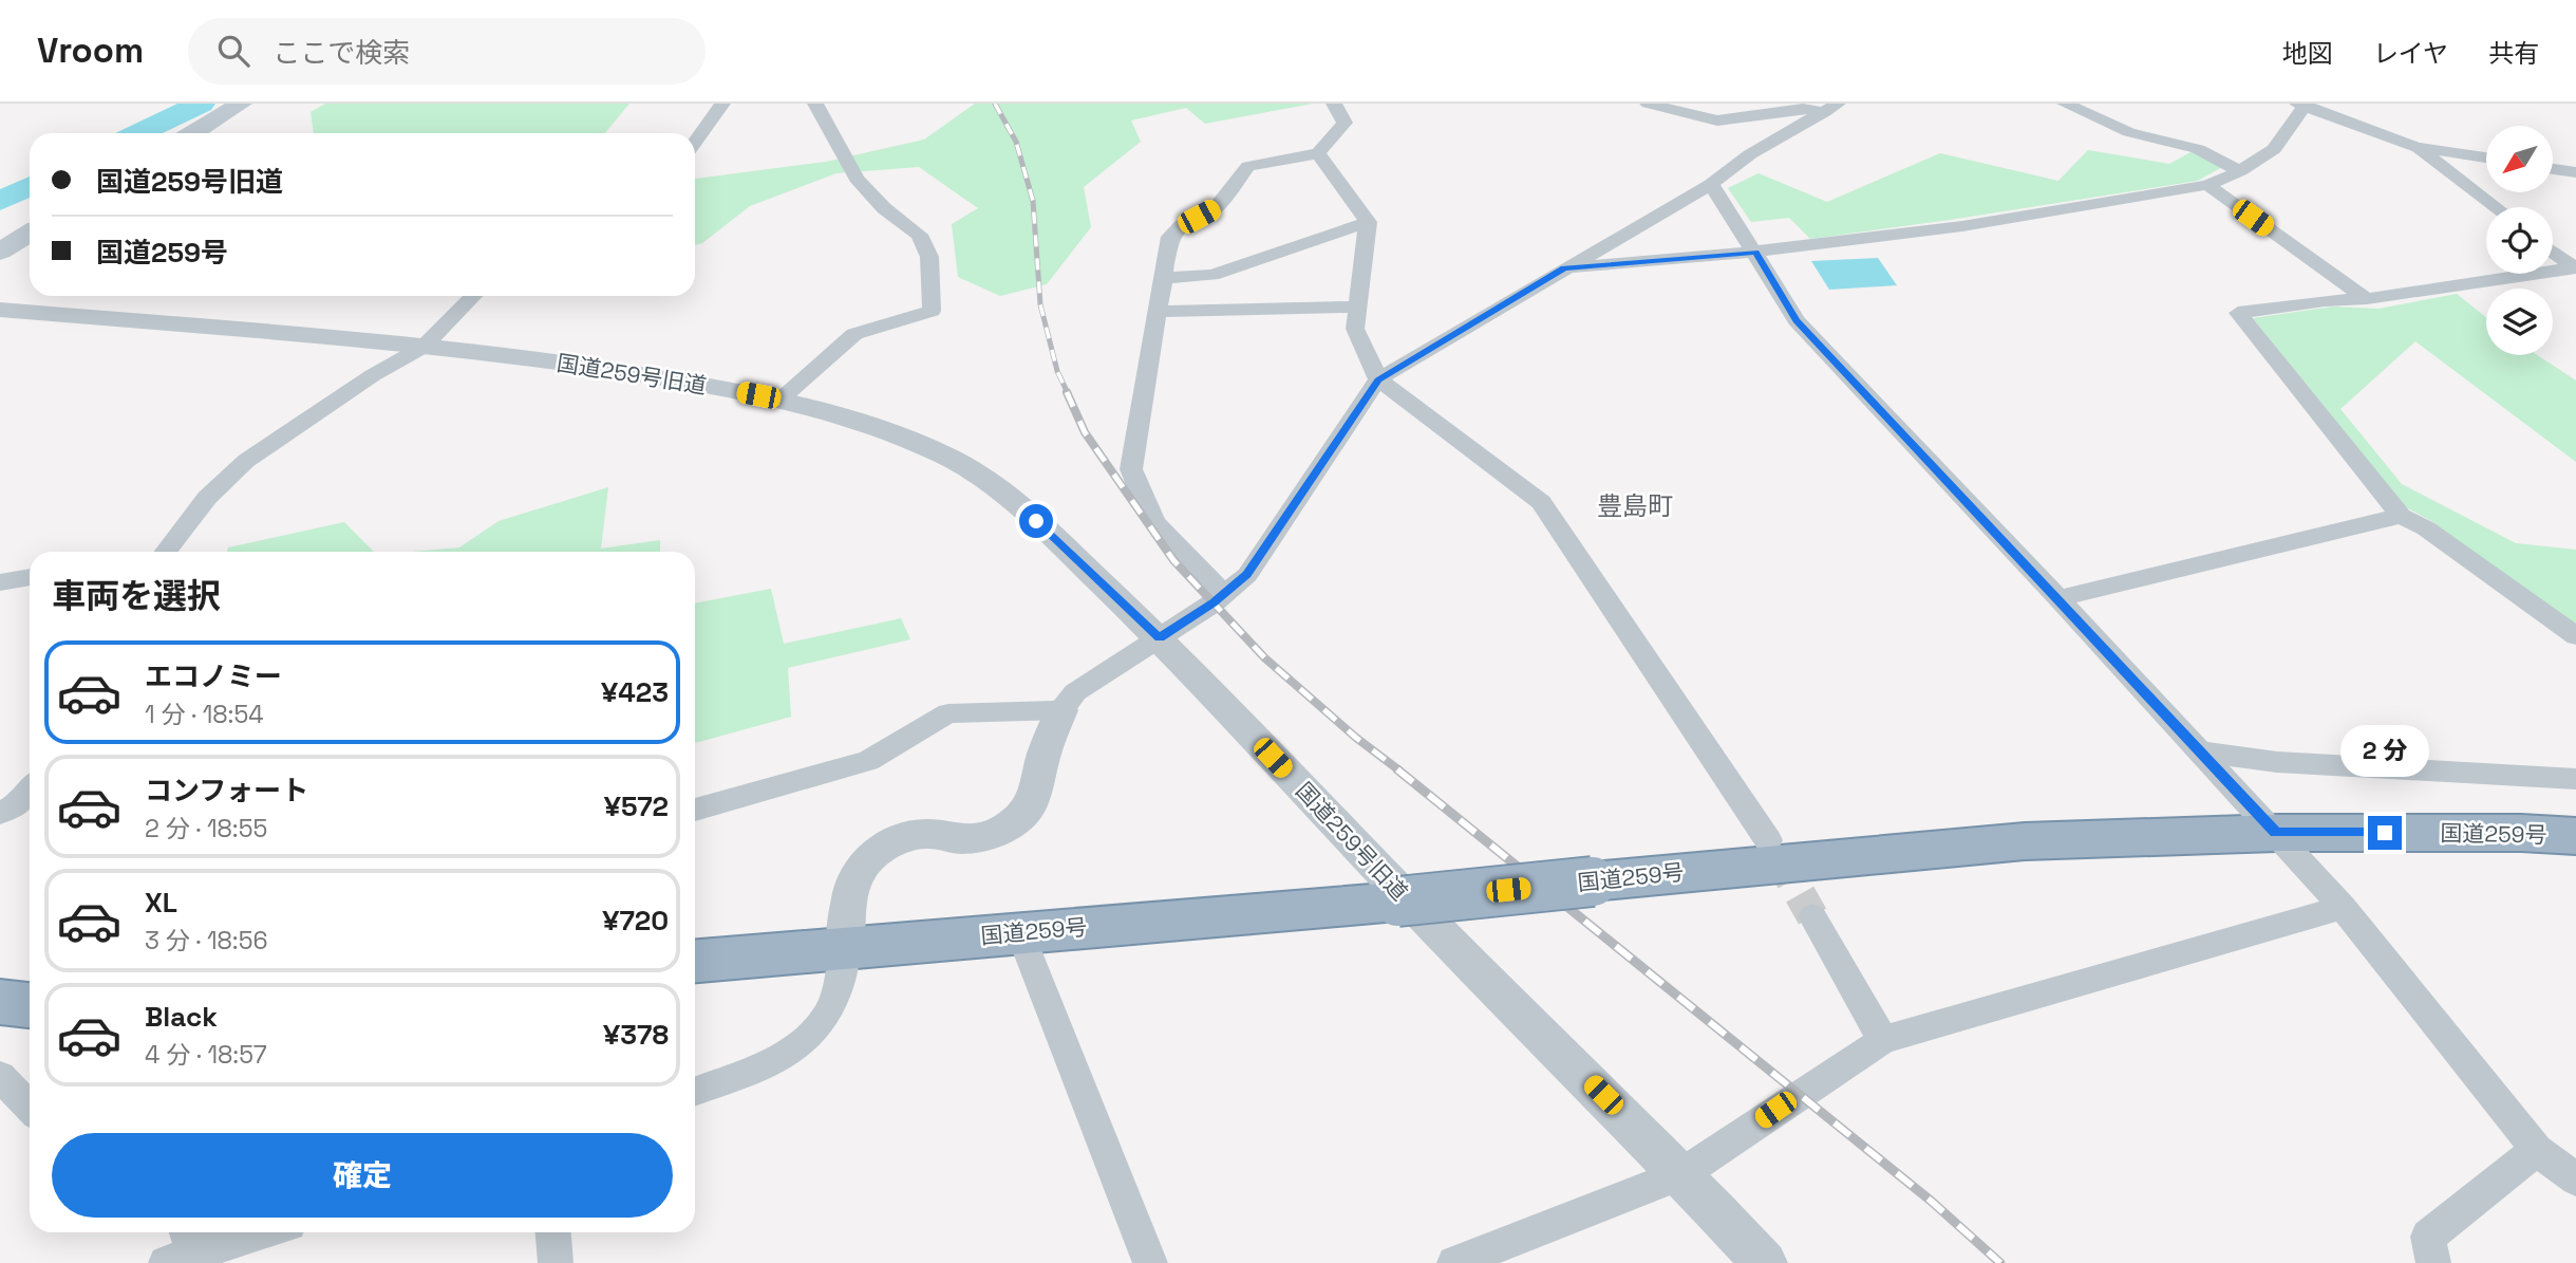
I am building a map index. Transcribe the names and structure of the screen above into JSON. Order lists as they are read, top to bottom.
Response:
{
  "streets": {
    "highway": ["国道259号"],
    "street": ["国道259号旧道"]
  },
  "districts": ["豊島町"],
  "north": "bottom left",
  "page": {
    "header": "Vroom",
    "search": "ここで検索",
    "nav": ["地図", "レイヤ", "共有"],
    "banner": ["国道259号旧道", "国道259号"],
    "heading": "車両を選択",
    "list": [
      {
        "name": "エコノミー",
        "note": "1 分 · 18:54",
        "value": "¥423"
      },
      {
        "name": "コンフォート",
        "note": "2 分 · 18:55",
        "value": "¥572"
      },
      {
        "name": "XL",
        "note": "3 分 · 18:56",
        "value": "¥720"
      },
      {
        "name": "Black",
        "note": "4 分 · 18:57",
        "value": "¥378"
      }
    ],
    "bubble": "2 分",
    "buttons": "確定"
  }
}
